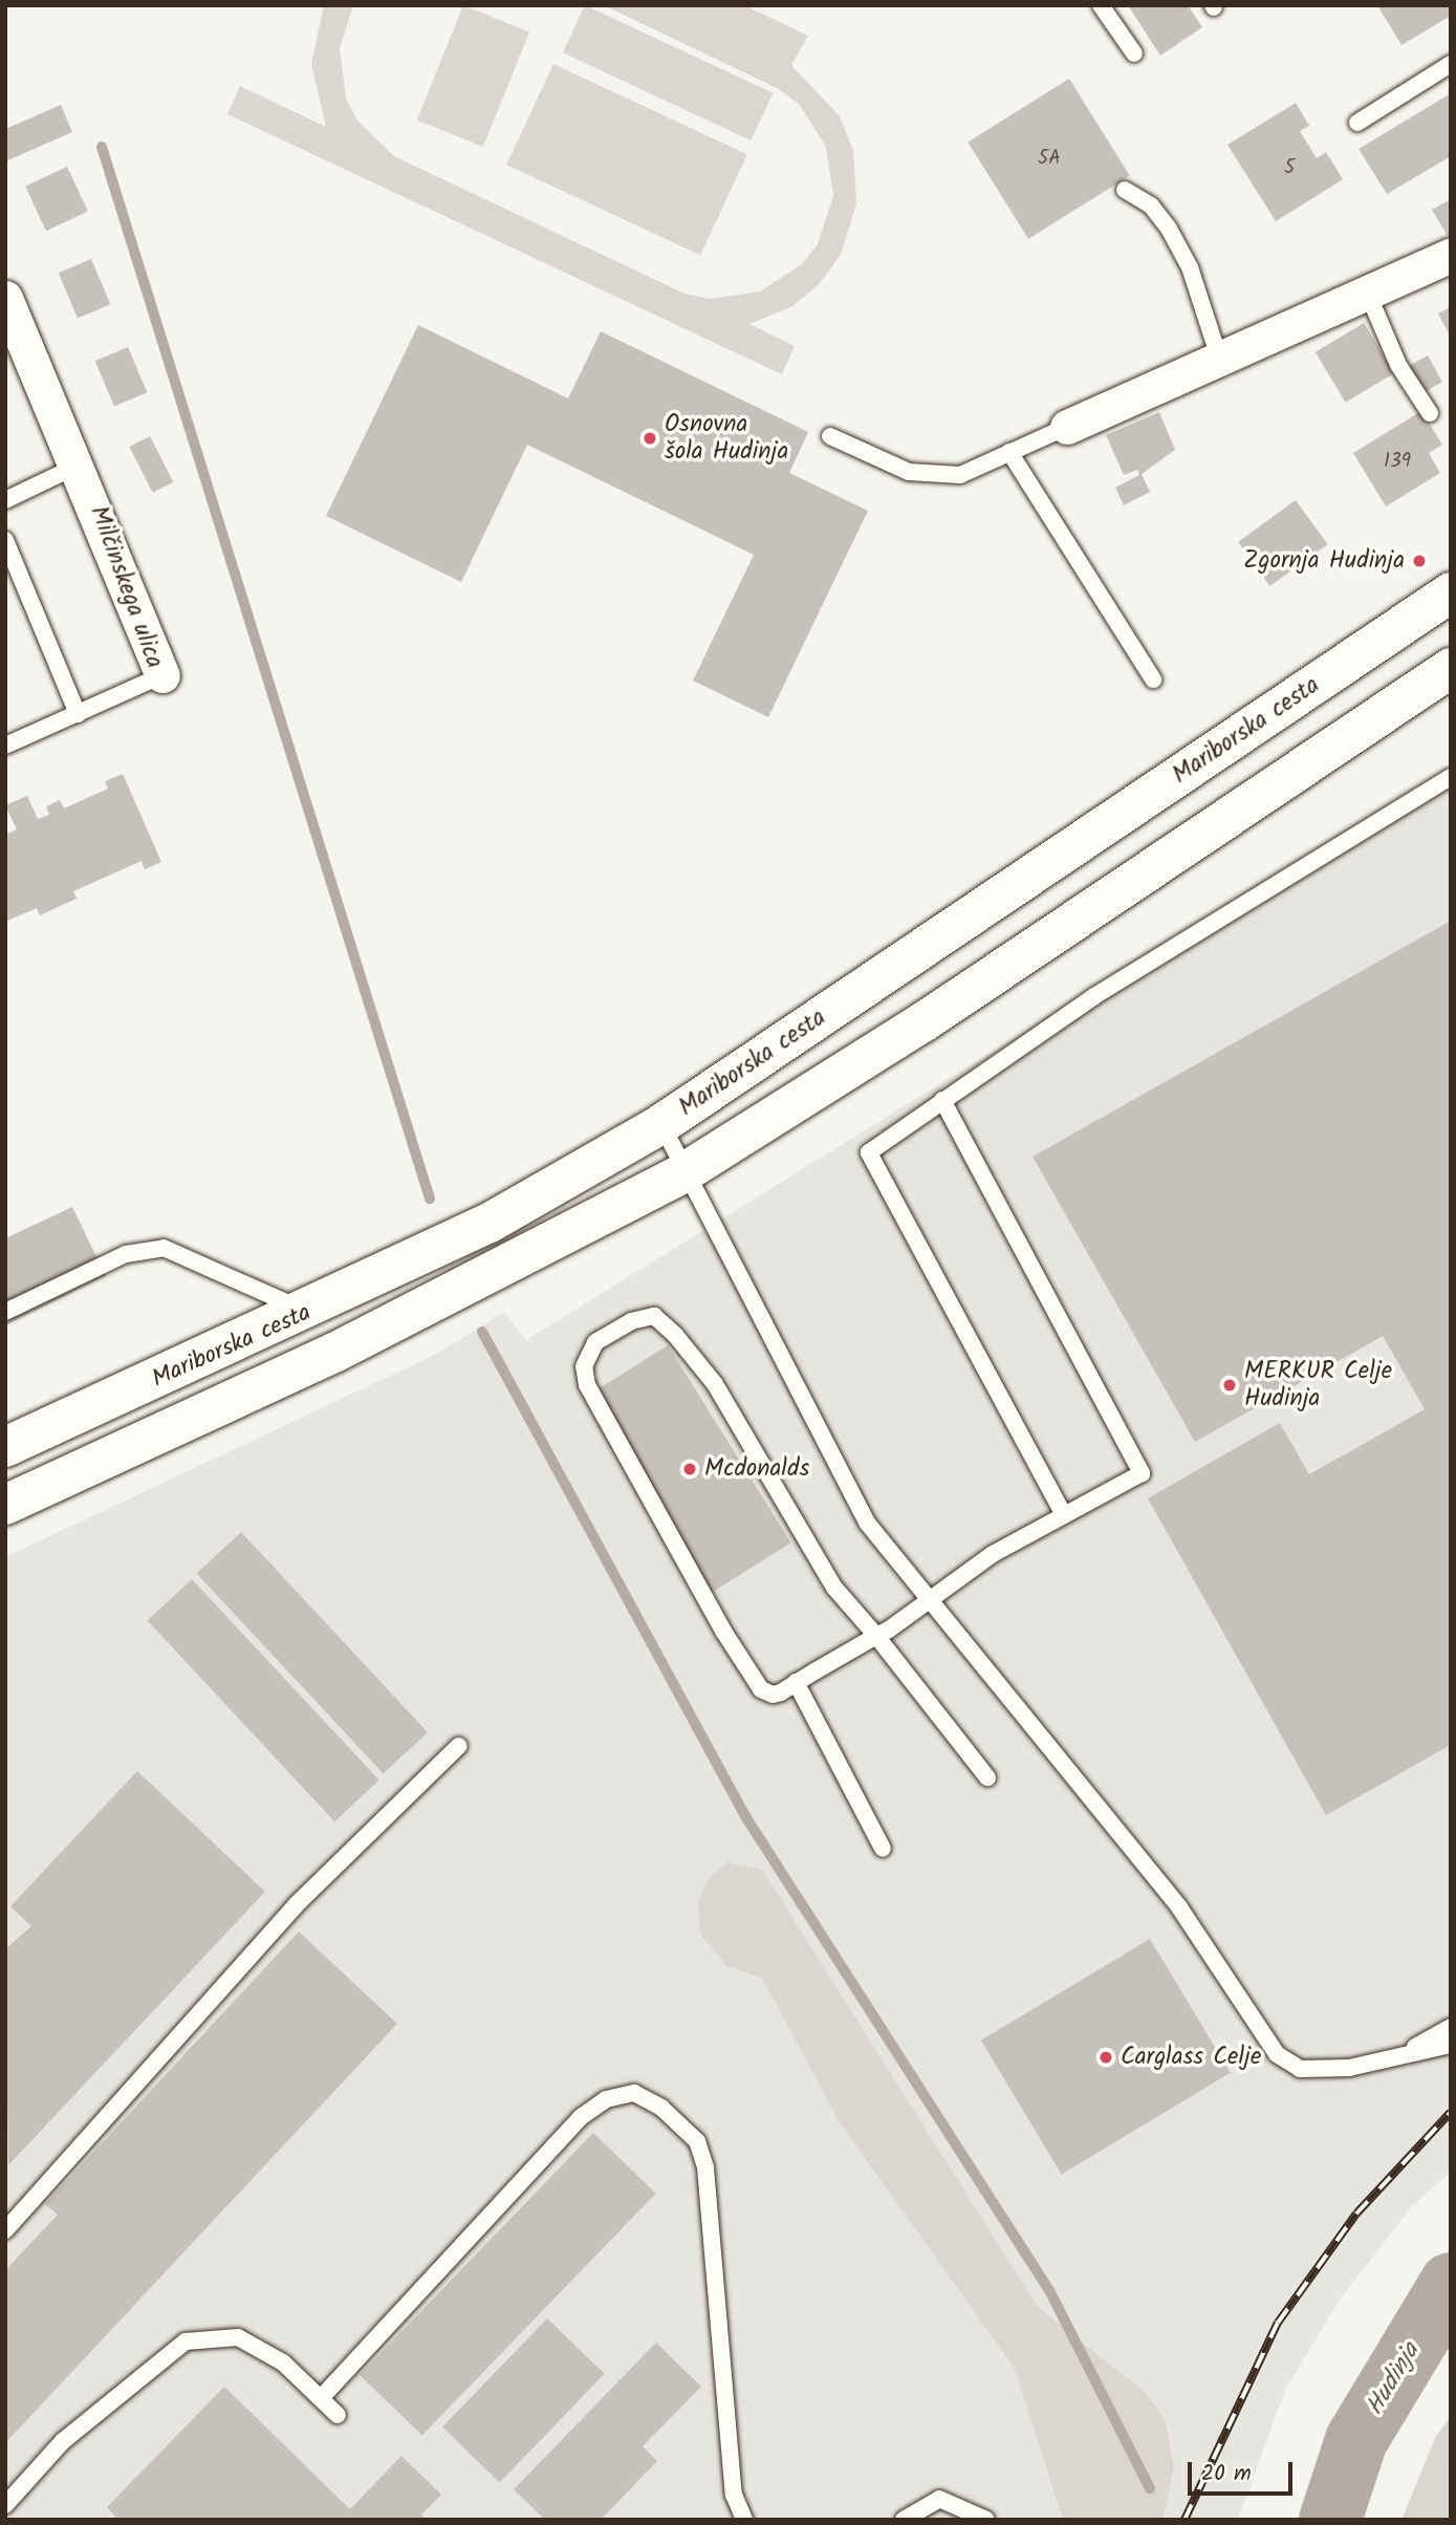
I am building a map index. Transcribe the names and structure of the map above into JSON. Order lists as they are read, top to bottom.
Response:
{
  "streets": {
    "main road": ["Mariborska cesta"],
    "street": ["Milčinskega ulica"]
  },
  "water": ["Hudinja"],
  "places": [
    "Osnovna šola Hudinja",
    "Zgornja Hudinja",
    "MERKUR Celje Hudinja",
    "Mcdonalds",
    "Carglass Celje"
  ],
  "house_numbers": ["5A", "5", "139"],
  "scale_bar": "20 m"
}
